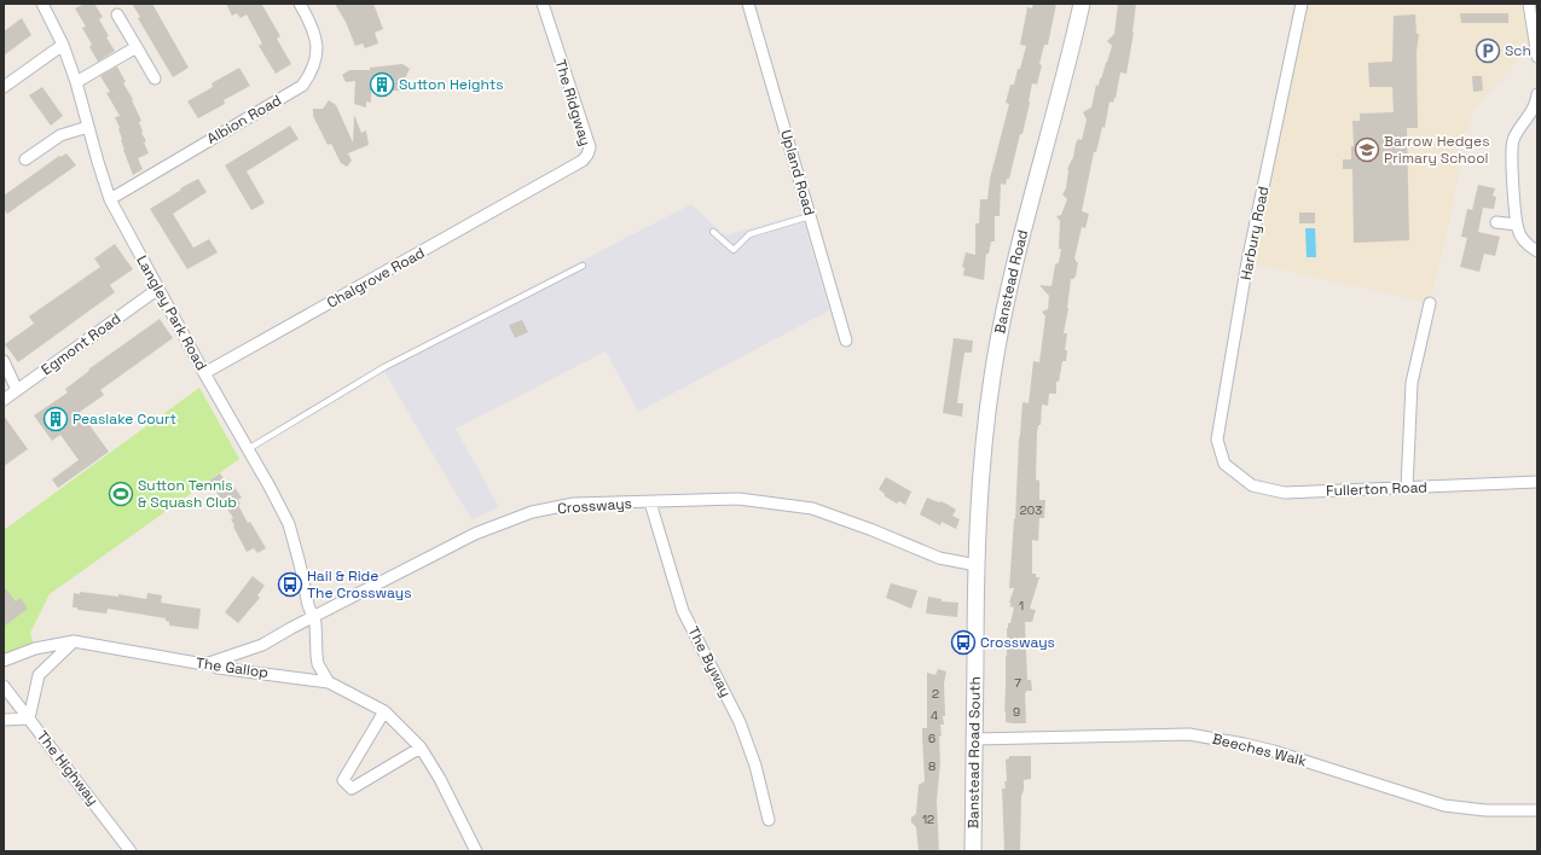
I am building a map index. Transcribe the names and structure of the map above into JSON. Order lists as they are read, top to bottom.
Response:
{
  "streets": {
    "street": [
      "The Ridgway",
      "Albion Road",
      "Upland Road",
      "Harbury Road",
      "Chalgrove Road",
      "Banstead Road",
      "Langley Park Road",
      "Egmont Road",
      "Fullerton Road",
      "Crossways",
      "The Byway",
      "The Gallop",
      "Beeches Walk",
      "Banstead Road South",
      "The Highway"
    ]
  },
  "crossings": [
    ["The Ridgway", "Chalgrove Road"],
    ["Albion Road", "Langley Park Road"],
    ["Harbury Road", "Fullerton Road"],
    ["Chalgrove Road", "Langley Park Road"],
    ["Banstead Road", "Crossways"],
    ["Banstead Road", "Banstead Road South"],
    ["Langley Park Road", "Egmont Road"],
    ["Langley Park Road", "Crossways"],
    ["Crossways", "The Byway"],
    ["Crossways", "The Gallop"],
    ["Crossways", "Banstead Road South"],
    ["Beeches Walk", "Banstead Road South"]
  ],
  "places": {
    "parking": ["Sch"],
    "building": ["Sutton Heights", "Peaslake Court"],
    "school or university": ["Barrow Hedges Primary School"],
    "sports": ["Sutton Tennis & Squash Club"],
    "bus stop": ["Hail & Ride The Crossways", "Crossways"]
  },
  "house_numbers": [
    "203",
    "1",
    "7",
    "2",
    "9",
    "4",
    "6",
    "8",
    "12"
  ]
}
